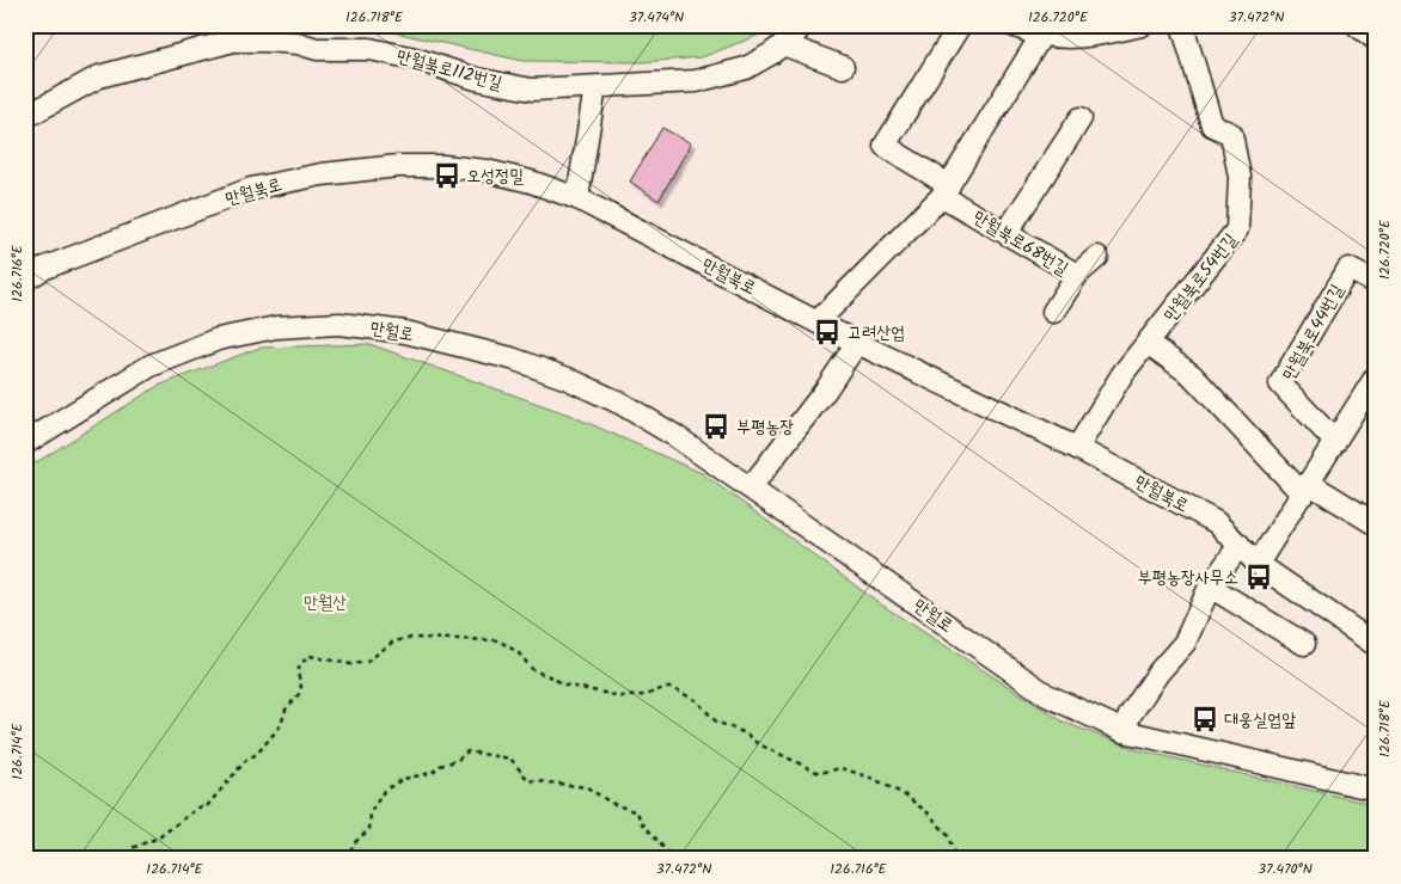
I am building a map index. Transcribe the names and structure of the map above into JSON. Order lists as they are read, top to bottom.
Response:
{
  "streets": {
    "street": [
      "만월북로112번길",
      "만월북로",
      "만월북로68번길",
      "만월북로54번길",
      "만월로",
      "만월북로44번길"
    ]
  },
  "crossings": [
    ["만월북로", "만월북로54번길"]
  ],
  "parks": ["만월산"],
  "places": {
    "bus stop": [
      "오성정밀",
      "고려산업",
      "부평농장",
      "부평농장사무소",
      "대웅실업앞"
    ]
  },
  "coordinates": [
    "126.718°E",
    "37.474°N",
    "126.720°E",
    "37.472°N",
    "126.716°E",
    "126.714°E",
    "37.470°N"
  ]
}
